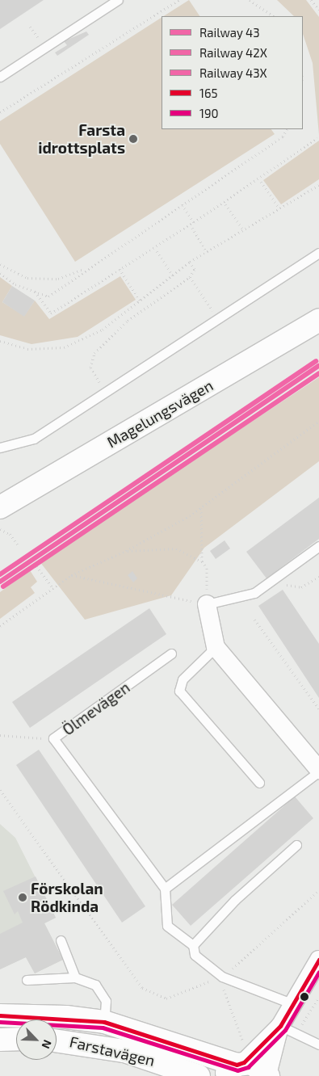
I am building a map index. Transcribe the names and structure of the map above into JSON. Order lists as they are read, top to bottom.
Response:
{
  "streets": {
    "street": ["Magelungsvägen", "Farstavägen"],
    "lane": ["Ölmevägen"]
  },
  "places": ["Farsta idrottsplats", "Förskolan Rödkinda"],
  "lines": [
    "rail line 43X",
    "rail line 43",
    "rail line 42X",
    "transit line 165",
    "transit line 190"
  ],
  "legend": [
    "Railway 43",
    "Railway 42X",
    "Railway 43X",
    "165",
    "190"
  ],
  "north": "bottom right"
}
